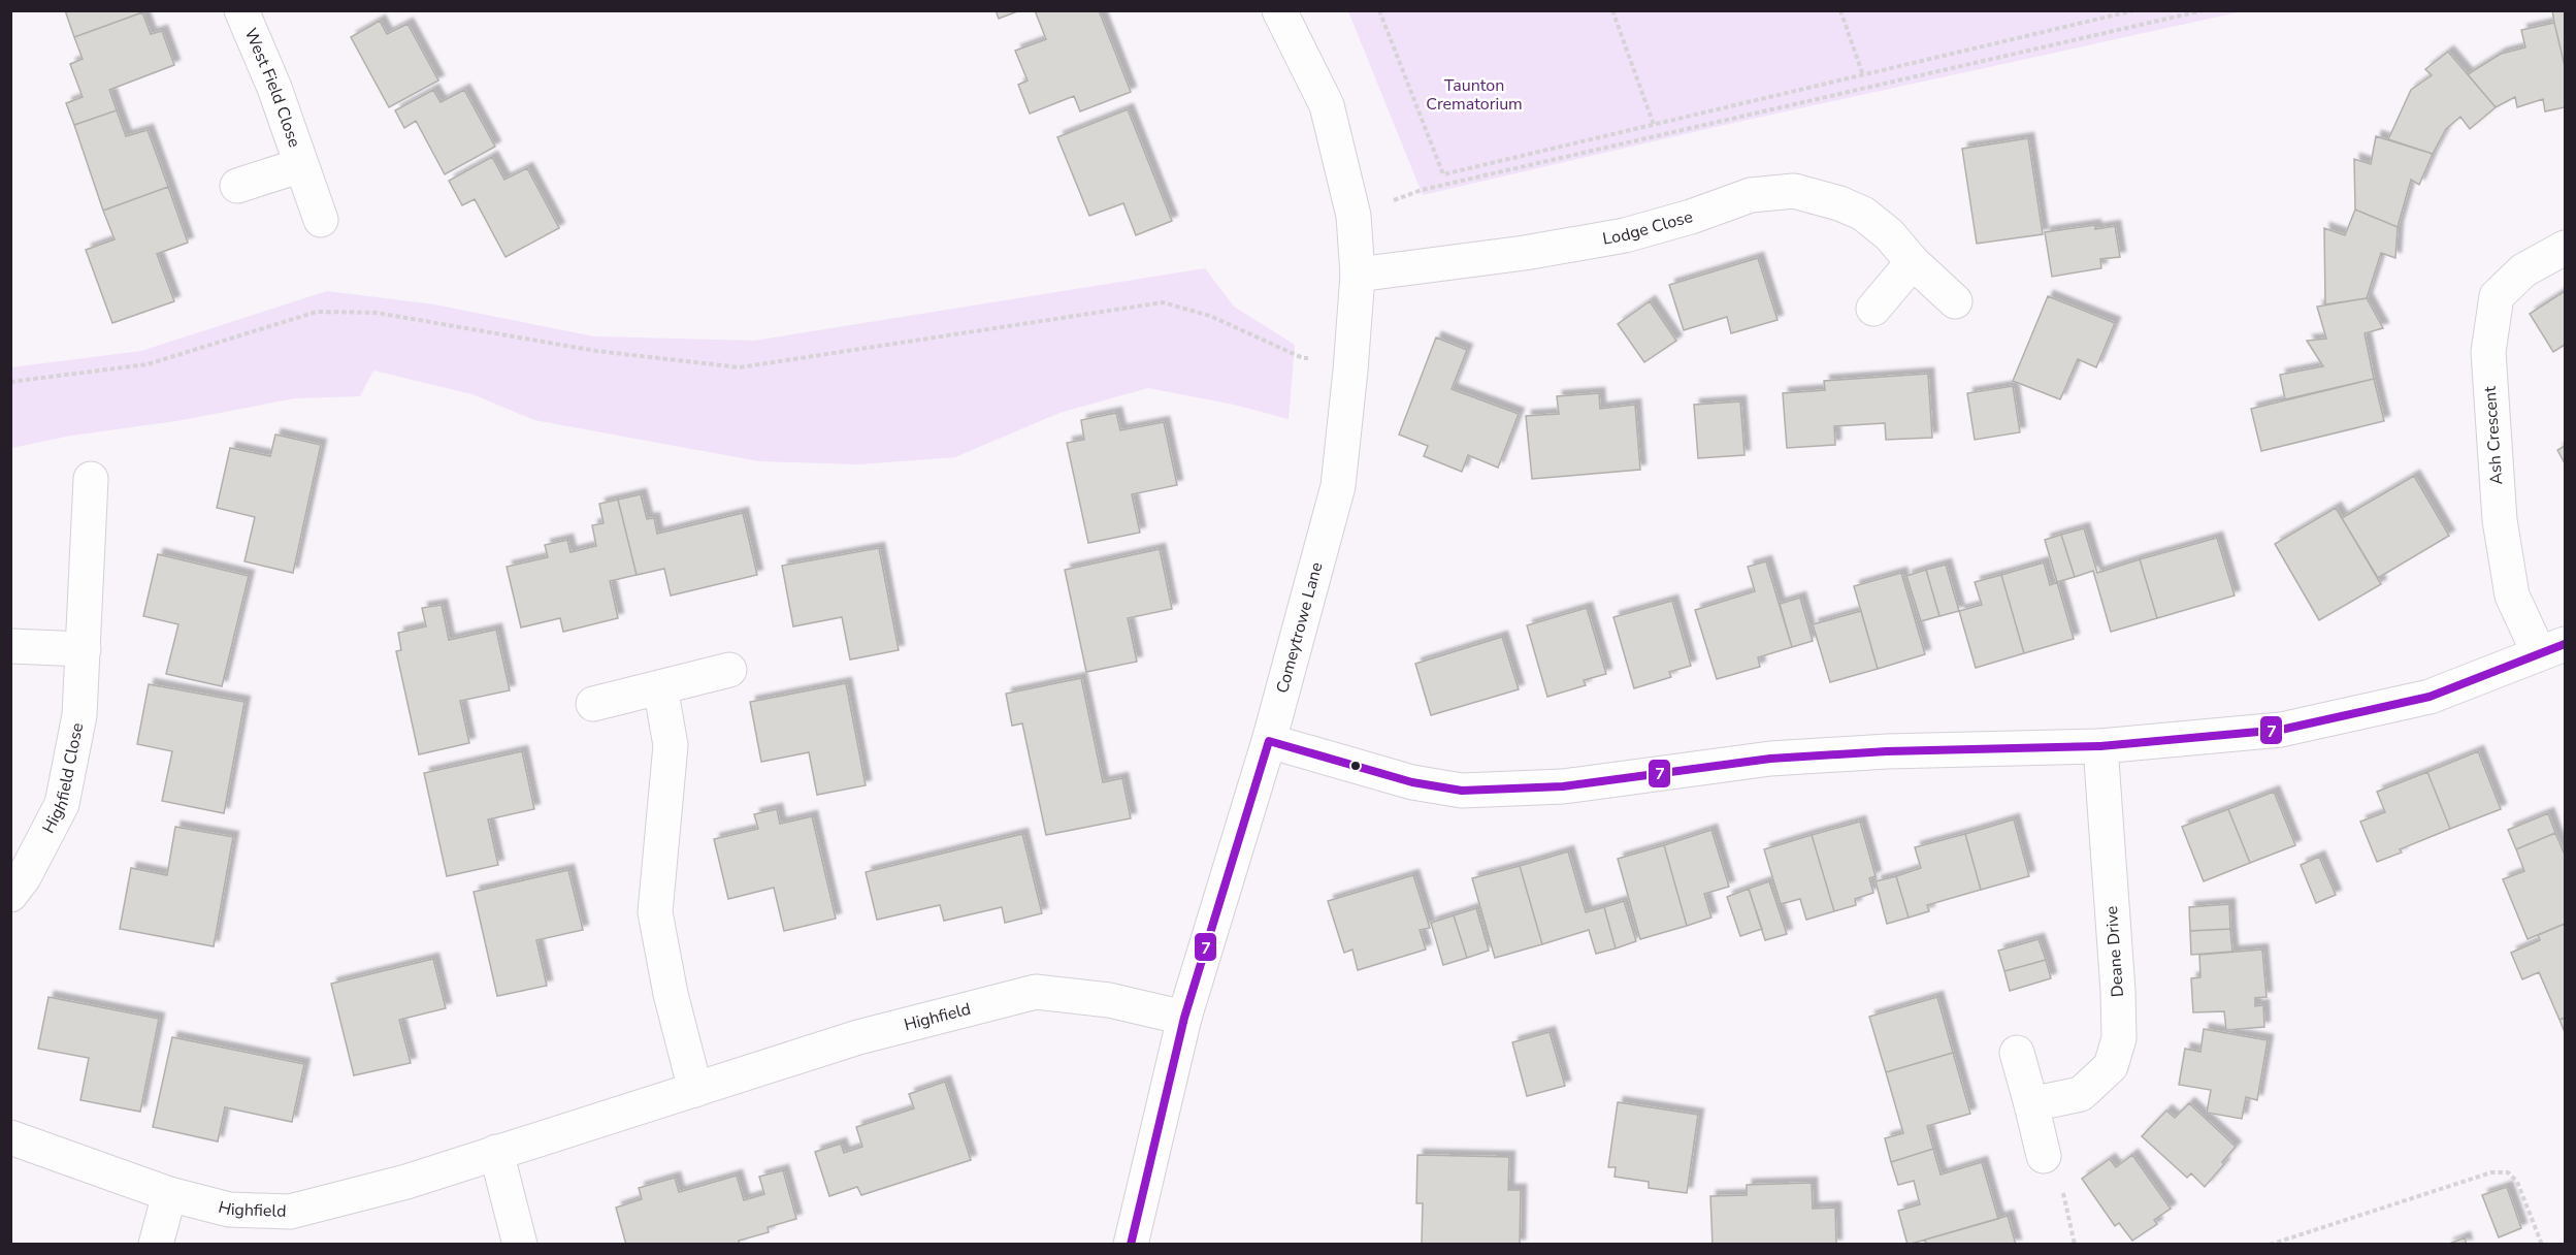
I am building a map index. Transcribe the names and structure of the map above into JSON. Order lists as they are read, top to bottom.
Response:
{
  "streets": {
    "street": [
      "West Field Close",
      "Lodge Close",
      "Ash Crescent",
      "Comeytrowe Lane",
      "Highfield Close",
      "Deane Drive",
      "Highfield"
    ]
  },
  "crossings": [
    ["Lodge Close", "Comeytrowe Lane"],
    ["Comeytrowe Lane", "Highfield"]
  ],
  "parks": ["Taunton Crematorium"],
  "lines": ["transit line 7"]
}
